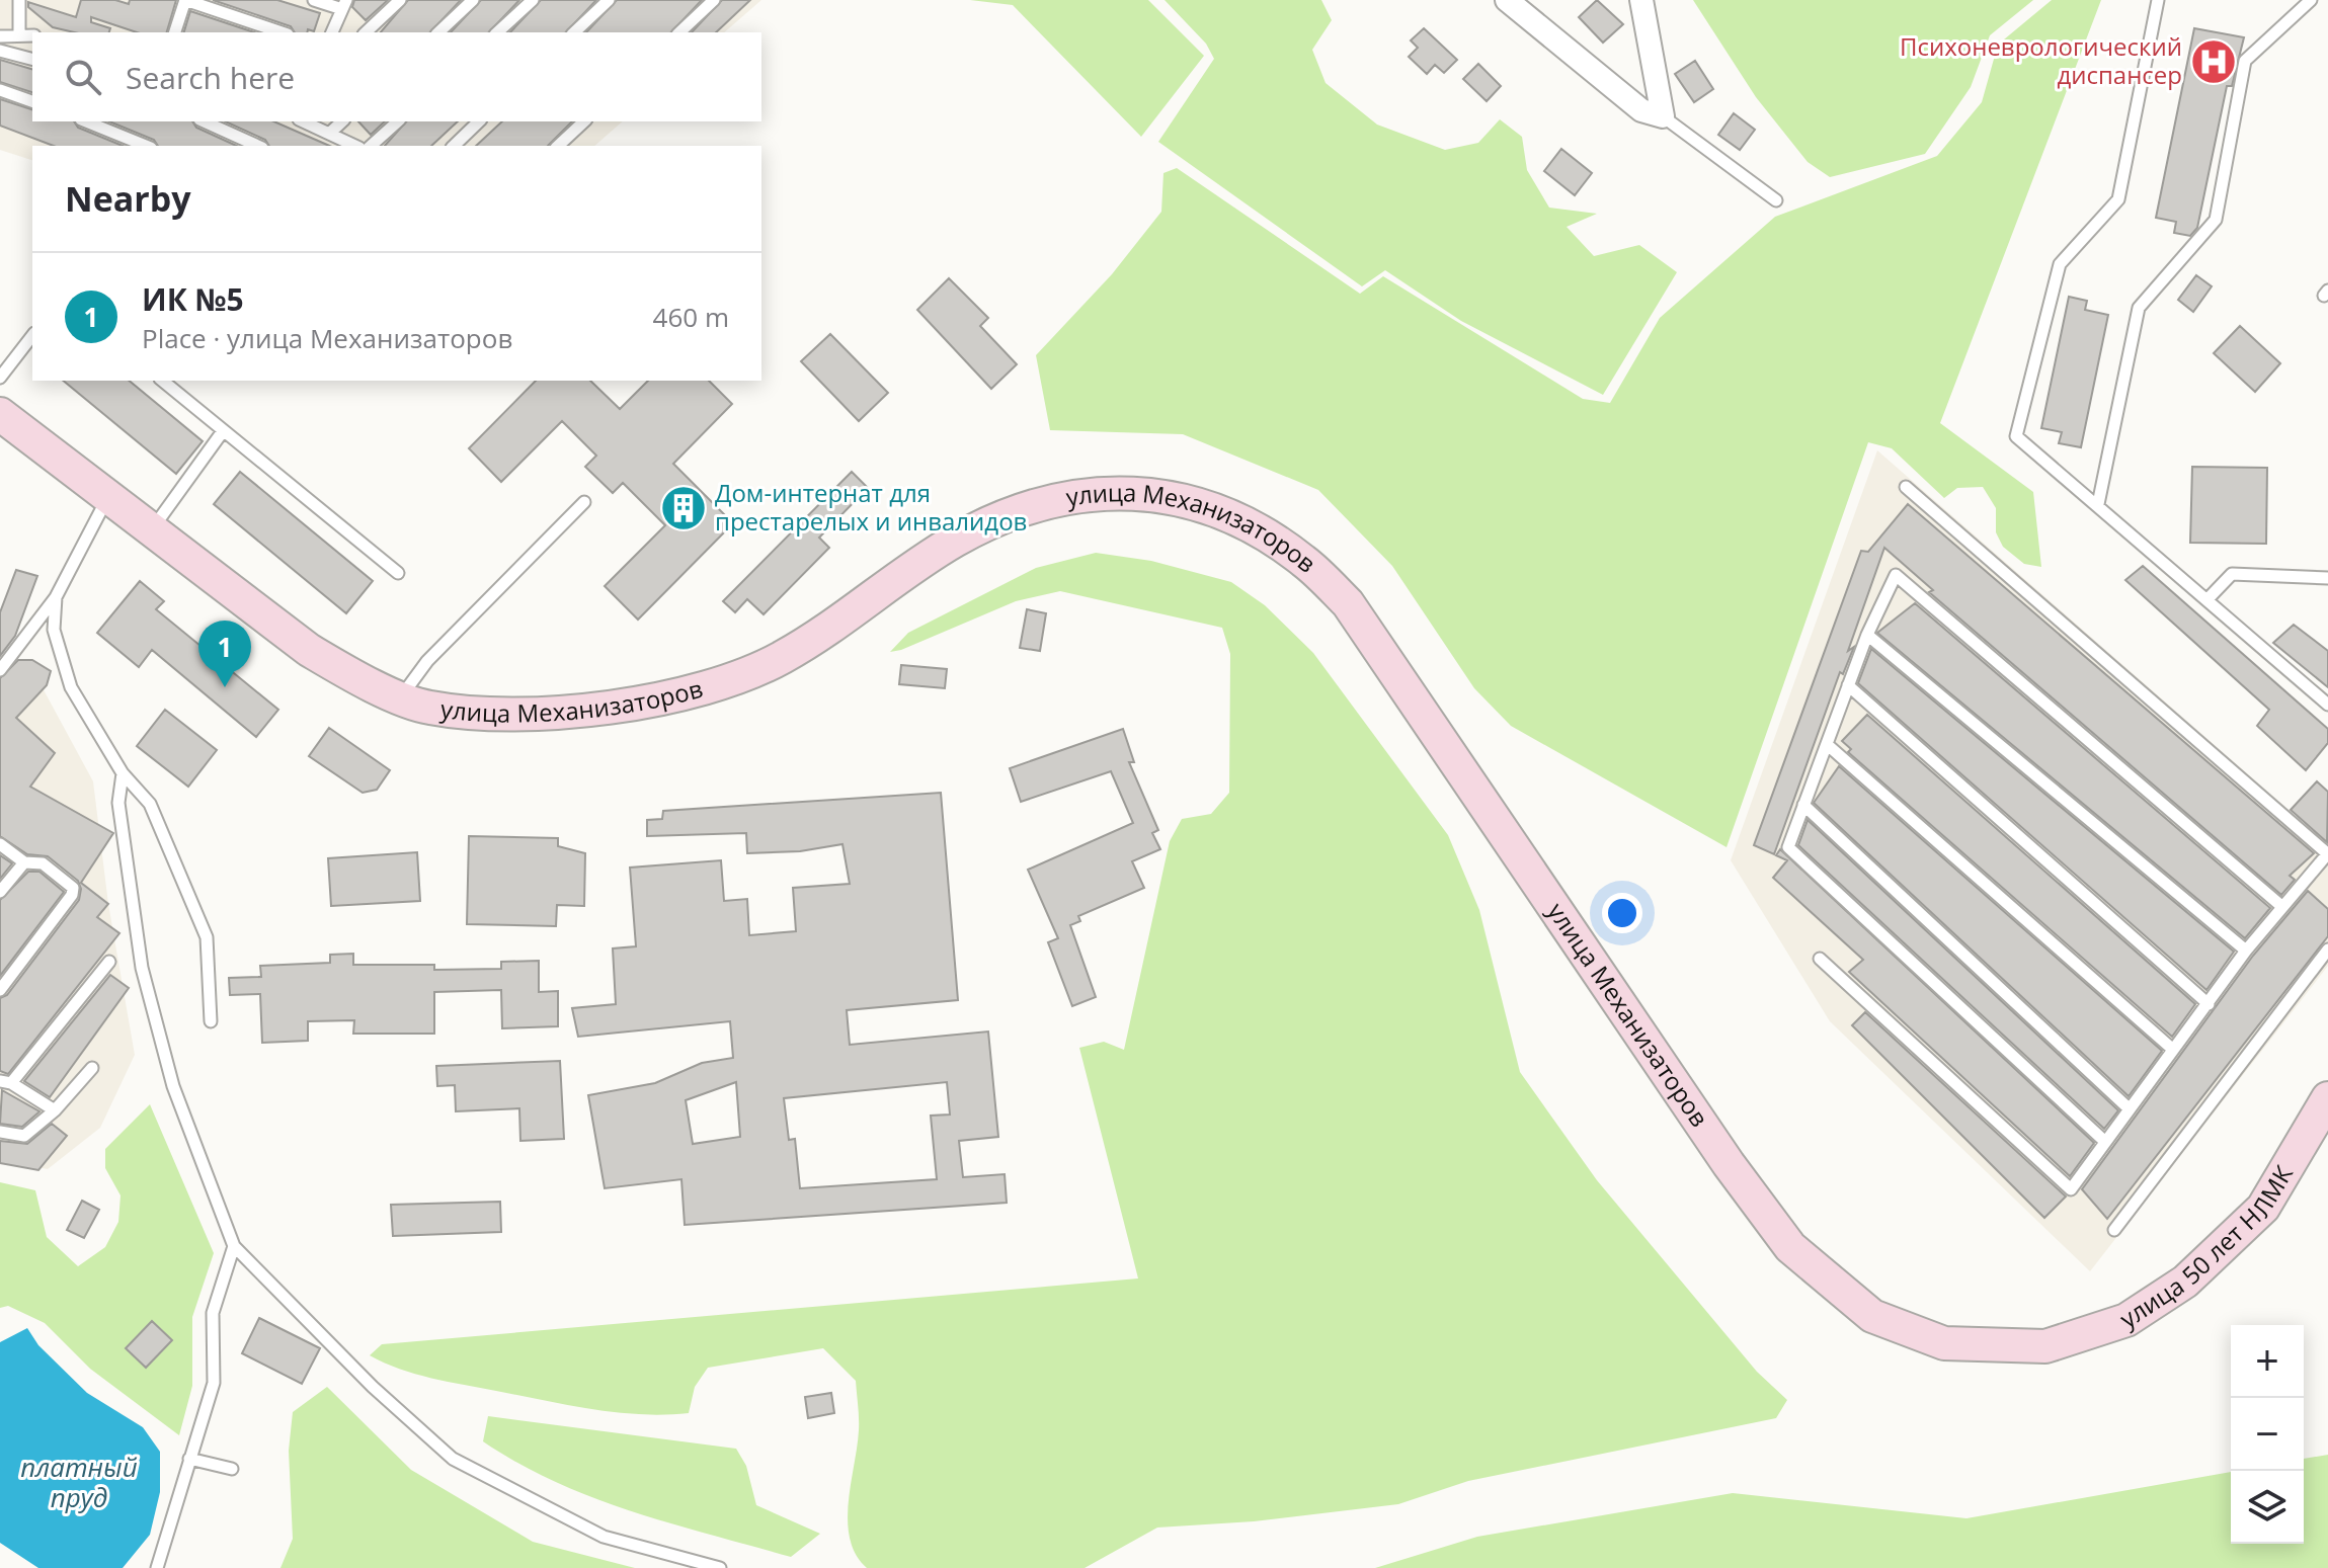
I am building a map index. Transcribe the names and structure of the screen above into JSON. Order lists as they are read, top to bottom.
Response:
{
  "streets": {
    "main road": ["улица Механизаторов", "улица 50 лет НЛМК"]
  },
  "crossings": [
    ["улица Механизаторов", "улица 50 лет НЛМК"]
  ],
  "water": ["платный пруд"],
  "places": {
    "hospital": ["Психоневрологический диспансер"],
    "building": ["Дом-интернат для престарелых и инвалидов"]
  },
  "page": {
    "search": "Search here",
    "heading": "Nearby",
    "list": [
      {
        "mark": "1",
        "name": "ИК №5",
        "note": "Place · улица Механизаторов",
        "value": "460 m"
      }
    ],
    "pins": "1",
    "map_buttons": ["+", "−"]
  }
}
